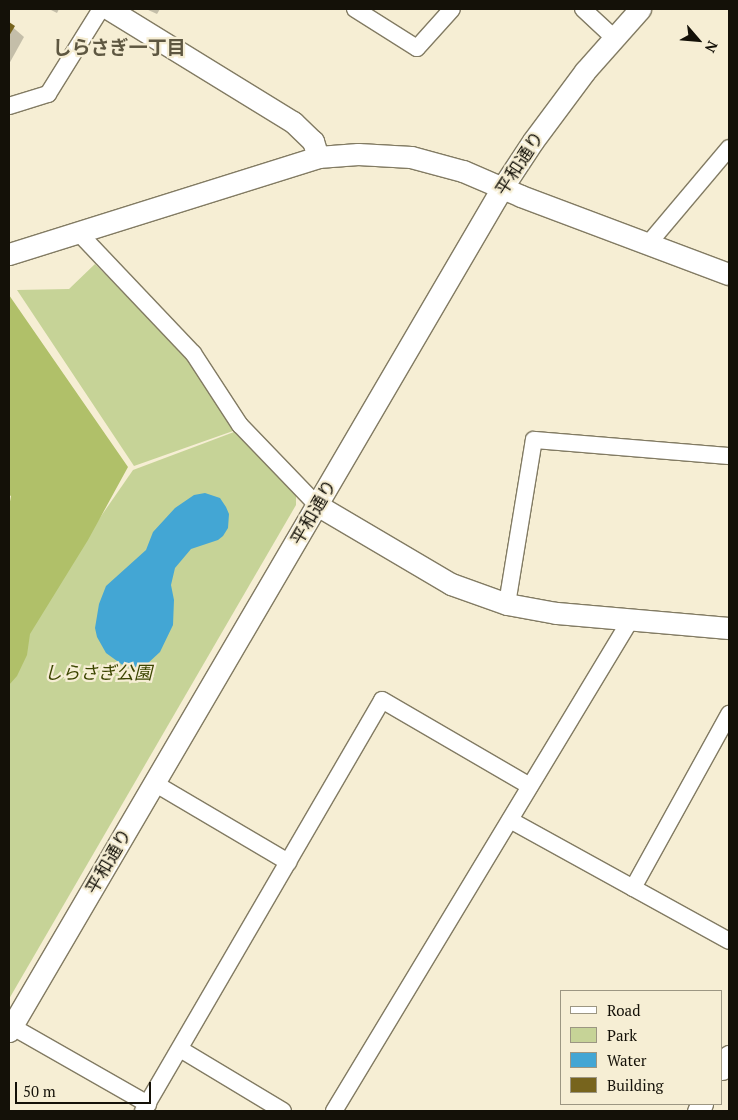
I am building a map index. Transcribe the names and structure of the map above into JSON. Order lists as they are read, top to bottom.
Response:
{
  "streets": {
    "street": ["平和通り"]
  },
  "districts": ["しらさぎ一丁目"],
  "parks": ["しらさぎ公園"],
  "legend": [
    "Road",
    "Park",
    "Water",
    "Building"
  ],
  "scale_bar": "50 m",
  "north": "bottom right"
}
